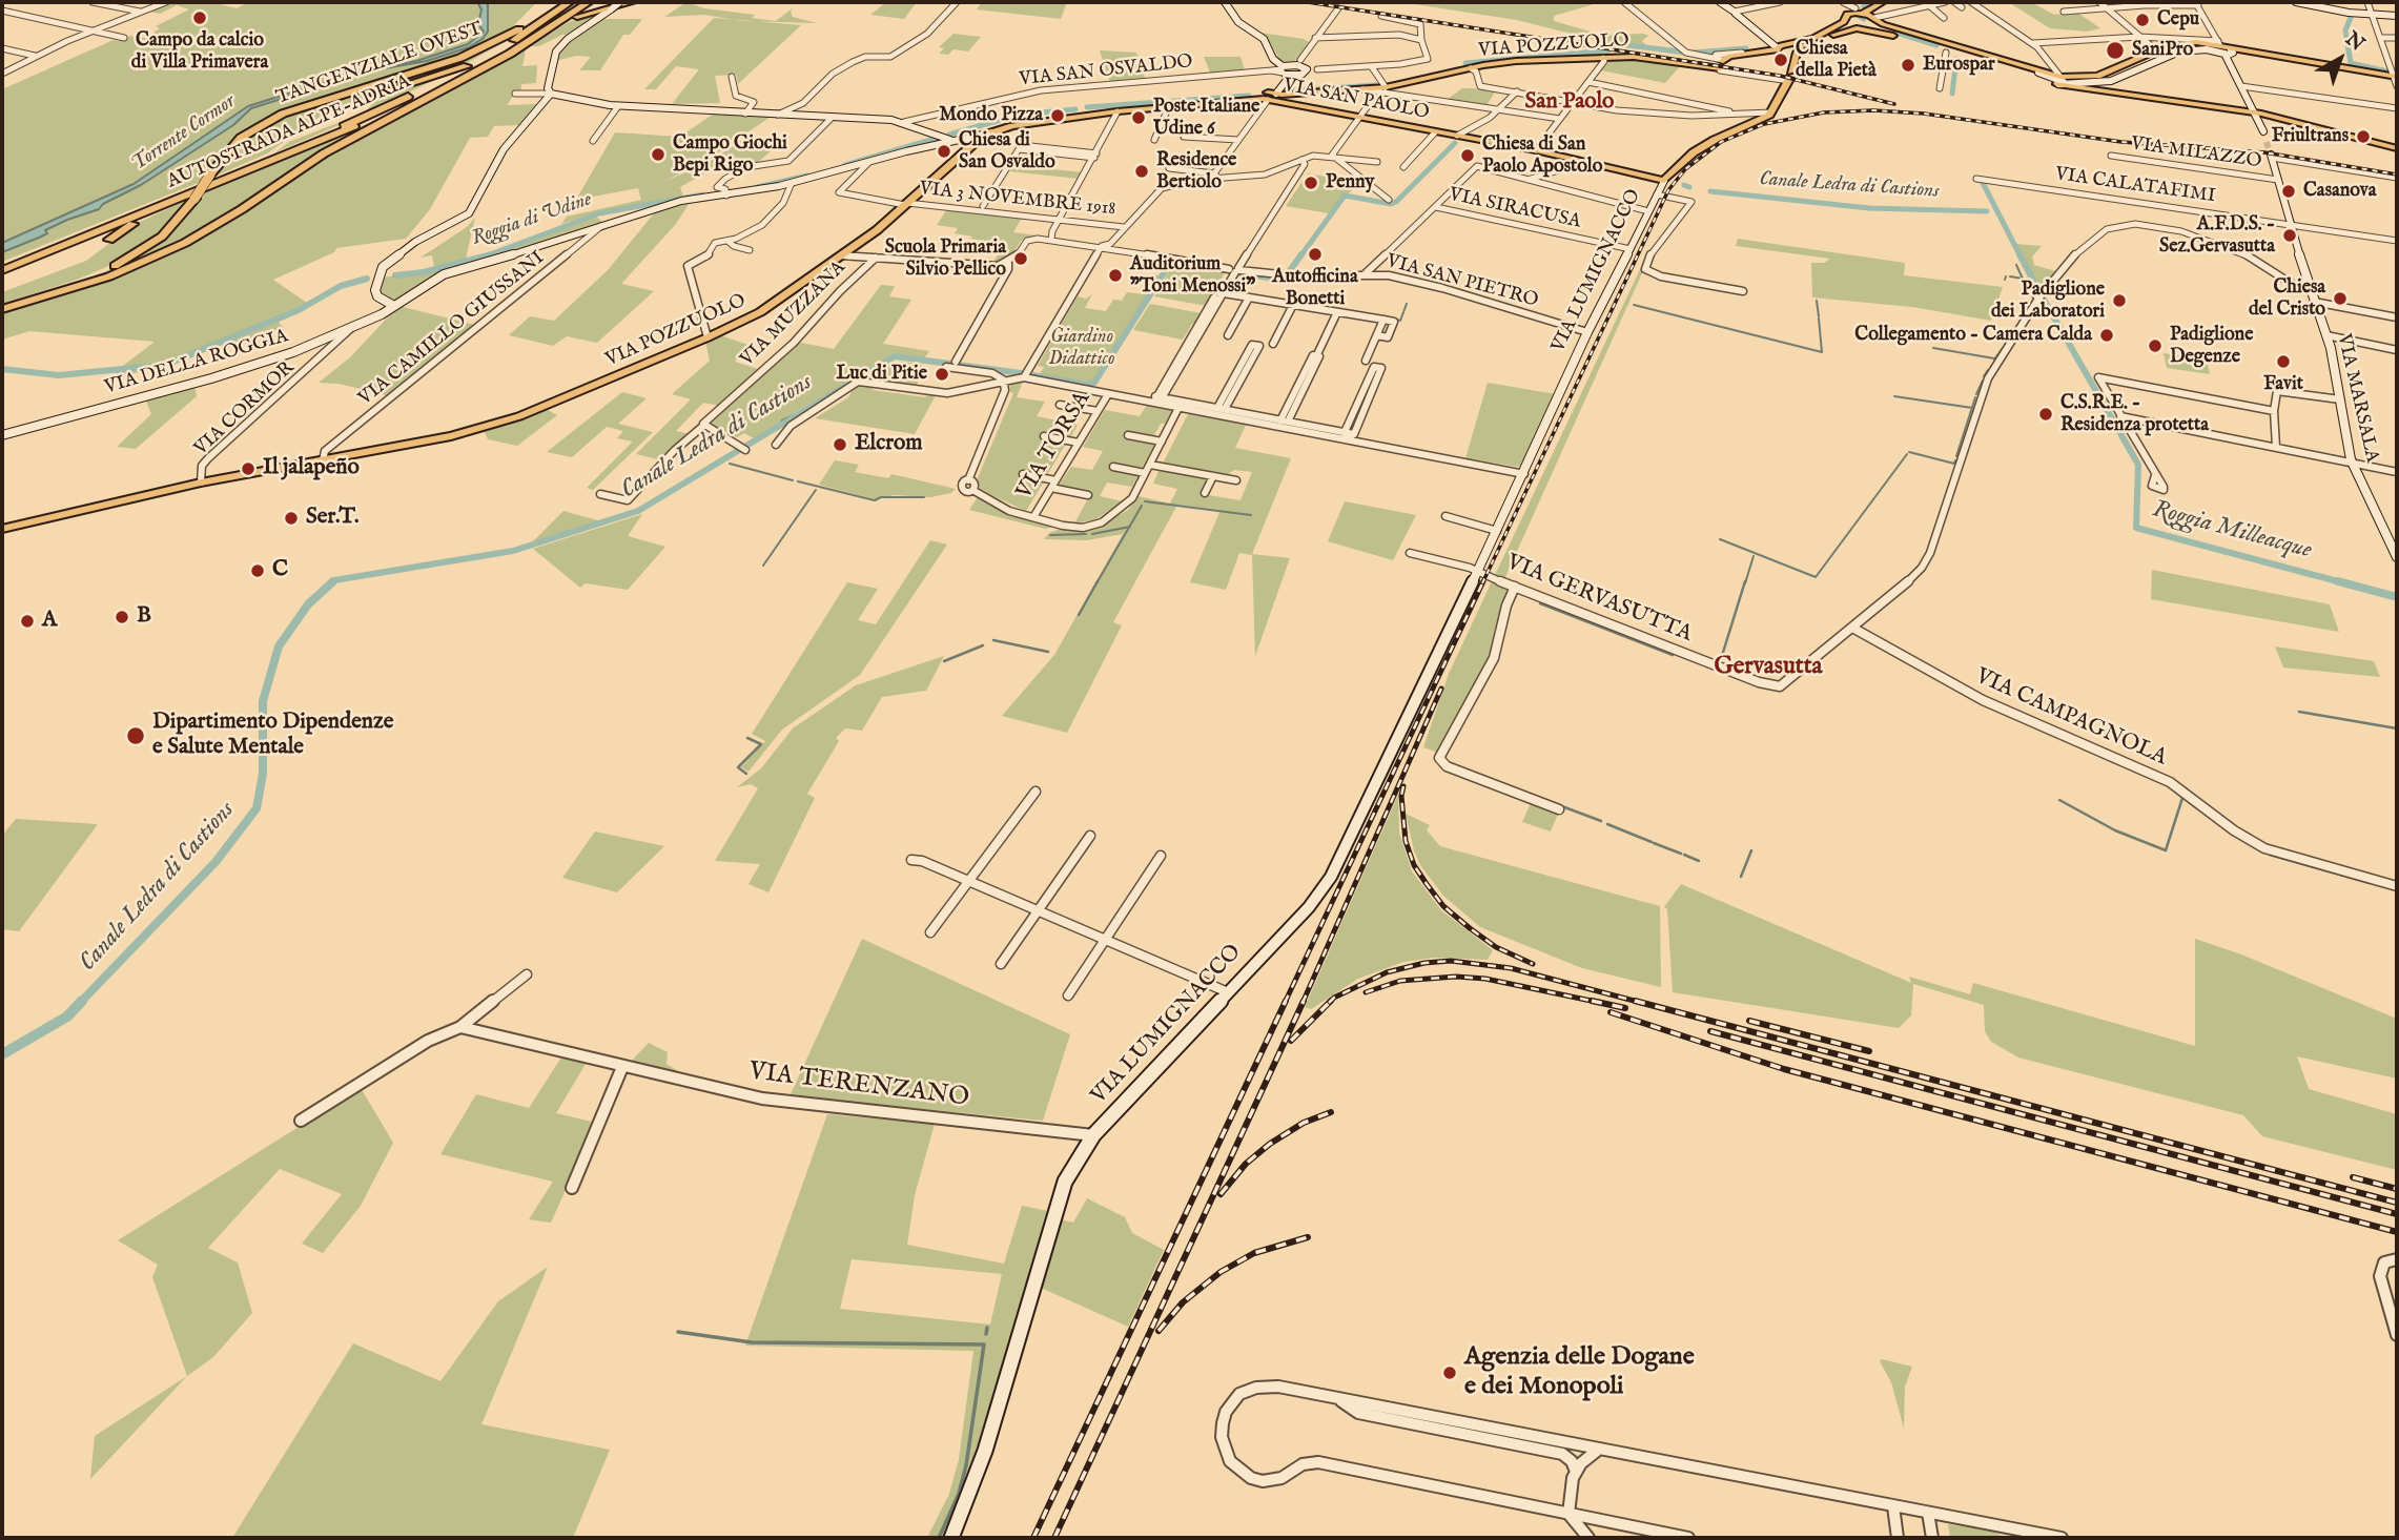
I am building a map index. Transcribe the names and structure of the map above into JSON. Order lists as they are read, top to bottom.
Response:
{
  "streets": {
    "highway": ["TANGENZIALE OVEST", "AUTOSTRADA ALPE-ADRIA"],
    "main road": ["VIA POZZUOLO", "VIA SAN PAOLO", "VIA LUMIGNACCO"],
    "street": [
      "VIA SAN OSVALDO",
      "VIA MILAZZO",
      "VIA CALATAFIMI",
      "VIA 3 NOVEMBRE 1918",
      "VIA SIRACUSA",
      "VIA SAN PIETRO",
      "VIA MUZZANA",
      "VIA CAMILLO GIUSSANI",
      "VIA DELLA ROGGIA",
      "VIA MARSALA",
      "VIA CORMOR",
      "VIA TORSA",
      "VIA GERVASUTTA",
      "VIA CAMPAGNOLA",
      "VIA TERENZANO"
    ]
  },
  "crossings": [
    ["VIA POZZUOLO", "VIA SAN OSVALDO"],
    ["VIA POZZUOLO", "VIA SAN PAOLO"],
    ["VIA POZZUOLO", "VIA 3 NOVEMBRE 1918"],
    ["VIA POZZUOLO", "VIA CAMILLO GIUSSANI"],
    ["VIA POZZUOLO", "VIA DELLA ROGGIA"],
    ["VIA POZZUOLO", "VIA CORMOR"],
    ["TANGENZIALE OVEST", "AUTOSTRADA ALPE-ADRIA"],
    ["VIA SAN OSVALDO", "VIA SAN PAOLO"],
    ["VIA SAN PAOLO", "VIA LUMIGNACCO"],
    ["VIA MILAZZO", "VIA MARSALA"],
    ["VIA CALATAFIMI", "VIA MARSALA"],
    ["VIA SIRACUSA", "VIA LUMIGNACCO"],
    ["VIA SIRACUSA", "VIA SAN PIETRO"],
    ["VIA LUMIGNACCO", "VIA SAN PIETRO"],
    ["VIA LUMIGNACCO", "VIA GERVASUTTA"],
    ["VIA LUMIGNACCO", "VIA TERENZANO"],
    ["VIA CAMILLO GIUSSANI", "VIA DELLA ROGGIA"],
    ["VIA DELLA ROGGIA", "VIA CORMOR"],
    ["VIA MARSALA", "VIA GERVASUTTA"],
    ["VIA GERVASUTTA", "VIA CAMPAGNOLA"]
  ],
  "districts": ["San Paolo", "Gervasutta"],
  "water": [
    "Torrente Cormor",
    "Canale Ledra di Castions",
    "Roggia di Udine",
    "Roggia Milleacque"
  ],
  "parks": ["Giardino Didattico"],
  "places": [
    "Campo da calcio di Villa Primavera",
    "Cepu",
    "SaniPro",
    "Chiesa della Pietà",
    "Eurospar",
    "Mondo Pizza",
    "Poste Italiane Udine 6",
    "Friultrans",
    "Chiesa di San Osvaldo",
    "Campo Giochi Bepi Rigo",
    "Chiesa di San Paolo Apostolo",
    "Residence Bertiolo",
    "Penny",
    "Casanova",
    "A.F.D.S. - Sez.Gervasutta",
    "Autofficina Bonetti",
    "Scuola Primaria Silvio Pellico",
    "Auditorium \"Toni Menossi\"",
    "Chiesa del Cristo",
    "Padiglione dei Laboratori",
    "Collegamento - Camera Calda",
    "Padiglione Degenze",
    "Favit",
    "Luc di Pitie",
    "C.S.R.E. - Residenza protetta",
    "Elcrom",
    "Il jalapeño",
    "Ser.T.",
    "C",
    "B",
    "A",
    "Dipartimento Dipendenze e Salute Mentale",
    "Agenzia delle Dogane e dei Monopoli"
  ],
  "north": "top right"
}
